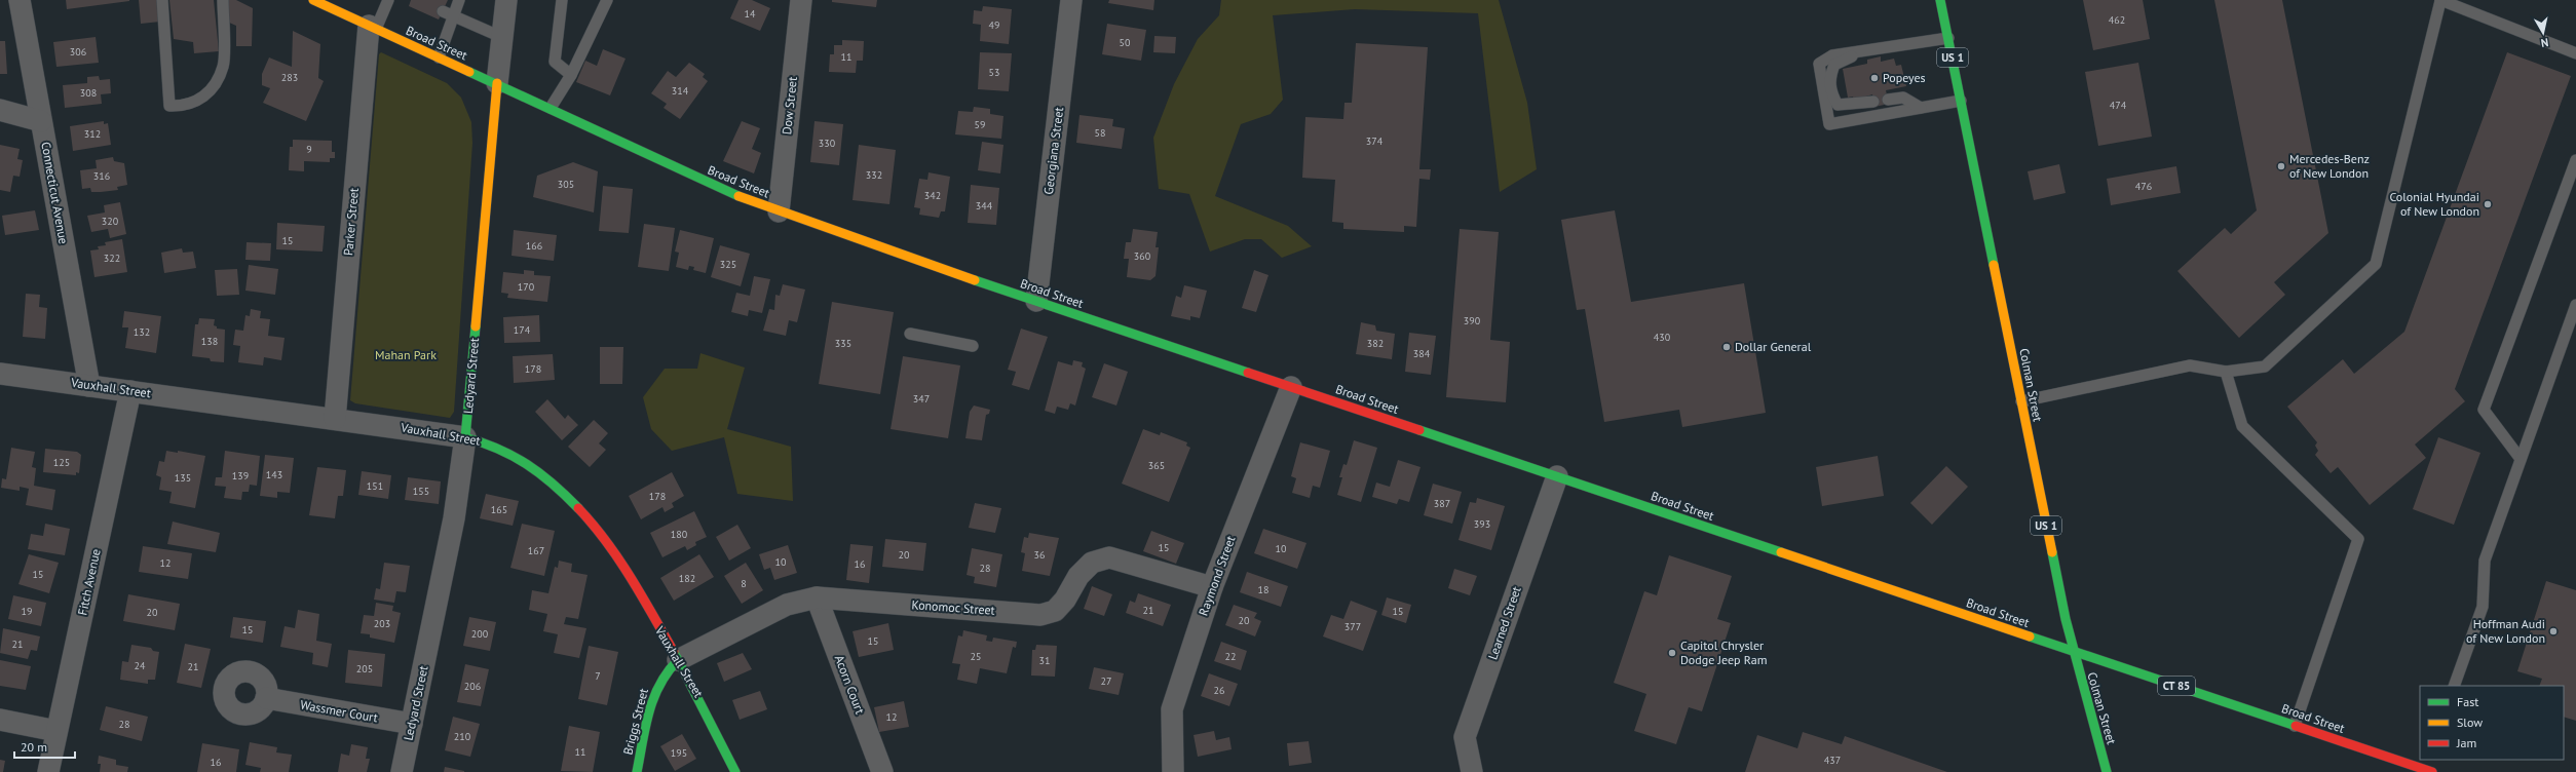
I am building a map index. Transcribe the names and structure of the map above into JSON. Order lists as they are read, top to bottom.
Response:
{
  "streets": {
    "main road": [
      "Broad Street",
      "US 1",
      "Ledyard Street",
      "Colman Street",
      "Vauxhall Street",
      "CT 85",
      "Briggs Street"
    ],
    "street": [
      "Dow Street",
      "Georgiana Street",
      "Connecticut Avenue",
      "Parker Street",
      "Raymond Street",
      "Fitch Avenue",
      "Konomoc Street",
      "Learned Street",
      "Acorn Court",
      "Wassmer Court"
    ]
  },
  "crossings": [
    ["Broad Street", "Dow Street"],
    ["Broad Street", "Georgiana Street"],
    ["Broad Street", "Parker Street"],
    ["Broad Street", "Ledyard Street"],
    ["Broad Street", "Colman Street"],
    ["Broad Street", "Raymond Street"],
    ["Broad Street", "Learned Street"],
    ["Connecticut Avenue", "Vauxhall Street"],
    ["Parker Street", "Vauxhall Street"],
    ["Ledyard Street", "Vauxhall Street"],
    ["Ledyard Street", "Wassmer Court"],
    ["Vauxhall Street", "Fitch Avenue"],
    ["Vauxhall Street", "Konomoc Street"],
    ["Vauxhall Street", "Briggs Street"],
    ["Raymond Street", "Konomoc Street"],
    ["Konomoc Street", "Acorn Court"],
    ["Konomoc Street", "Briggs Street"]
  ],
  "parks": ["Mahan Park"],
  "places": [
    "Popeyes",
    "Mercedes-Benz of New London",
    "Colonial Hyundai of New London",
    "Dollar General",
    "Hoffman Audi of New London",
    "Capitol Chrysler Dodge Jeep Ram"
  ],
  "house_numbers": [
    "14",
    "462",
    "49",
    "50",
    "306",
    "11",
    "53",
    "283",
    "314",
    "308",
    "474",
    "59",
    "58",
    "312",
    "374",
    "330",
    "9",
    "332",
    "316",
    "305",
    "476",
    "342",
    "344",
    "320",
    "15",
    "166",
    "360",
    "322",
    "325",
    "170",
    "390",
    "174",
    "132",
    "430",
    "138",
    "335",
    "382",
    "384",
    "178",
    "347",
    "125",
    "365",
    "143",
    "139",
    "135",
    "151",
    "155",
    "178",
    "387",
    "165",
    "393",
    "180",
    "15",
    "10",
    "167",
    "20",
    "36",
    "10",
    "12",
    "16",
    "28",
    "15",
    "182",
    "8",
    "18",
    "21",
    "19",
    "15",
    "20",
    "20",
    "203",
    "377",
    "15",
    "200",
    "15",
    "21",
    "25",
    "22",
    "31",
    "24",
    "21",
    "205",
    "7",
    "27",
    "206",
    "26",
    "12",
    "28",
    "210",
    "11",
    "195",
    "437",
    "16"
  ],
  "legend": ["Fast", "Slow", "Jam"],
  "scale_bar": "20 m",
  "north": "bottom"
}
